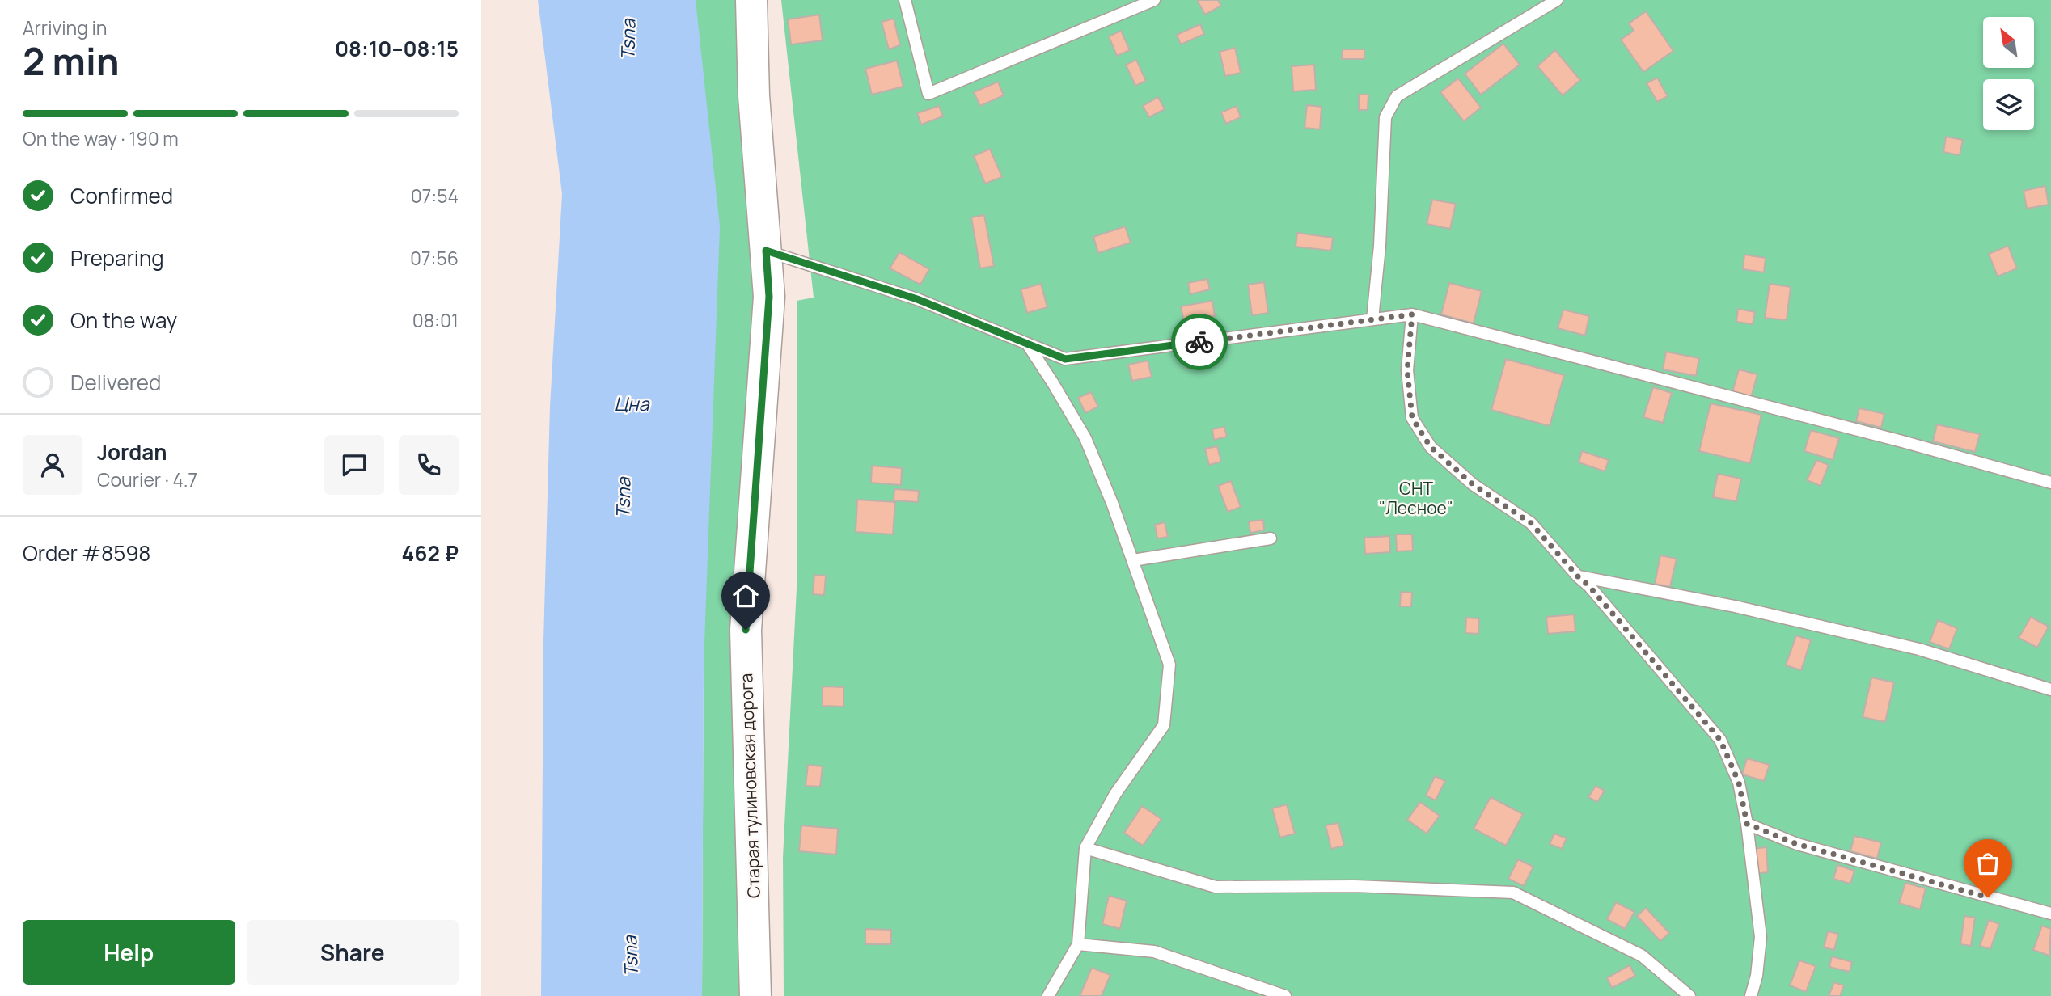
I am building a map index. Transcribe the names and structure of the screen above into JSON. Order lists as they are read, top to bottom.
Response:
{
  "streets": {
    "street": ["Старая тулиновская дорога"]
  },
  "water": ["Tsna", "Цна"],
  "parks": ["СНТ \"Лесное\""],
  "north": "top left",
  "page": {
    "heading": ["2 min", "Arriving in", "08:10–08:15"],
    "panel": [
      "Jordan",
      "Courier · 4.7",
      "Order #8598",
      "462 ₽"
    ],
    "bar": "On the way · 190 m",
    "list": [
      ["Confirmed", "07:54"],
      ["Preparing", "07:56"],
      ["On the way", "08:01"],
      "Delivered"
    ],
    "buttons": ["Help", "Share"]
  }
}
